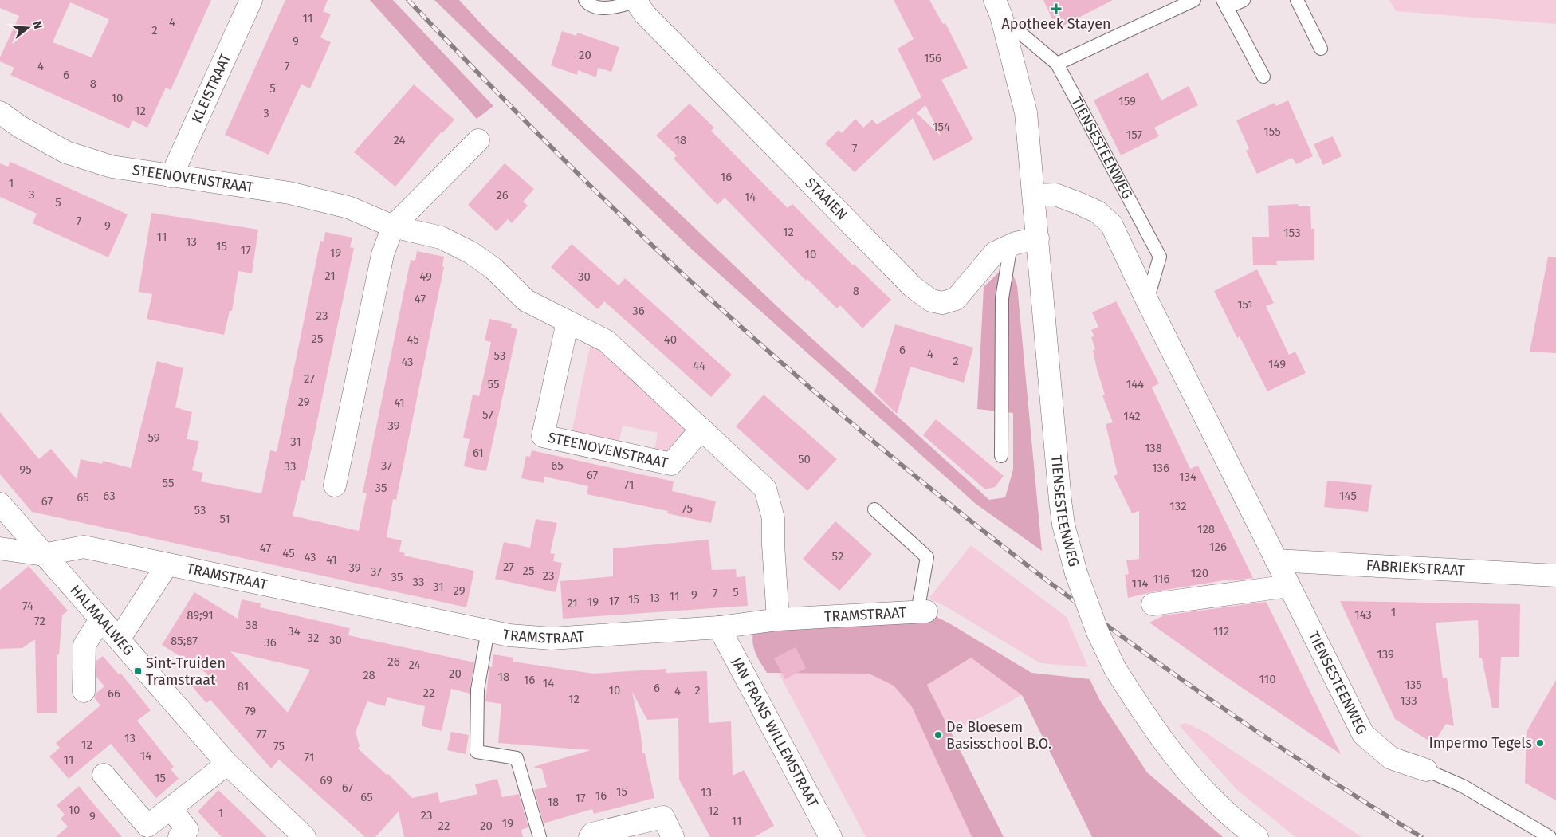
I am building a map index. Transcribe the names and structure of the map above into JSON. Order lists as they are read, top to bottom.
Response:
{
  "streets": {
    "street": [
      "KLEISTRAAT",
      "TIENSESTEENWEG",
      "STEENOVENSTRAAT",
      "STAAIEN",
      "FABRIEKSTRAAT",
      "TRAMSTRAAT",
      "HALMAALWEG",
      "JAN FRANS WILLEMSTRAAT"
    ]
  },
  "crossings": [
    ["KLEISTRAAT", "STEENOVENSTRAAT"],
    ["TIENSESTEENWEG", "STAAIEN"],
    ["TIENSESTEENWEG", "FABRIEKSTRAAT"],
    ["STEENOVENSTRAAT", "TRAMSTRAAT"],
    ["TRAMSTRAAT", "HALMAALWEG"],
    ["TRAMSTRAAT", "JAN FRANS WILLEMSTRAAT"]
  ],
  "places": {
    "health": ["Apotheek Stayen"],
    "transit": ["Sint-Truiden Tramstraat"],
    "other": ["De Bloesem Basisschool B.O.", "Impermo Tegels"]
  },
  "house_numbers": [
    "11",
    "4",
    "2",
    "9",
    "20",
    "156",
    "4",
    "7",
    "6",
    "8",
    "5",
    "10",
    "159",
    "12",
    "3",
    "154",
    "155",
    "157",
    "24",
    "18",
    "7",
    "16",
    "1",
    "3",
    "26",
    "14",
    "5",
    "7",
    "9",
    "12",
    "153",
    "11",
    "13",
    "15",
    "17",
    "19",
    "10",
    "21",
    "49",
    "30",
    "8",
    "47",
    "151",
    "36",
    "23",
    "25",
    "45",
    "40",
    "6",
    "4",
    "53",
    "2",
    "43",
    "149",
    "44",
    "27",
    "55",
    "144",
    "29",
    "41",
    "57",
    "142",
    "39",
    "59",
    "31",
    "138",
    "61",
    "50",
    "37",
    "65",
    "33",
    "136",
    "95",
    "67",
    "134",
    "55",
    "71",
    "35",
    "63",
    "145",
    "65",
    "67",
    "132",
    "75",
    "53",
    "51",
    "128",
    "126",
    "47",
    "45",
    "52",
    "43",
    "41",
    "27",
    "39",
    "25",
    "37",
    "120",
    "23",
    "35",
    "116",
    "33",
    "114",
    "31",
    "29",
    "5",
    "7",
    "9",
    "11",
    "13",
    "15",
    "17",
    "19",
    "21",
    "74",
    "1",
    "143",
    "89;91",
    "72",
    "38",
    "34",
    "112",
    "32",
    "30",
    "85;87",
    "36",
    "139",
    "26",
    "24",
    "20",
    "28",
    "18",
    "110",
    "16",
    "14",
    "135",
    "81",
    "6",
    "10",
    "2",
    "4",
    "22",
    "66",
    "12",
    "133",
    "79",
    "77",
    "13",
    "12",
    "75",
    "14",
    "71",
    "11",
    "15",
    "69",
    "67",
    "15",
    "13",
    "16",
    "65",
    "17",
    "18",
    "10",
    "12",
    "1",
    "23",
    "9",
    "11",
    "19",
    "22",
    "20"
  ],
  "north": "right"
}
